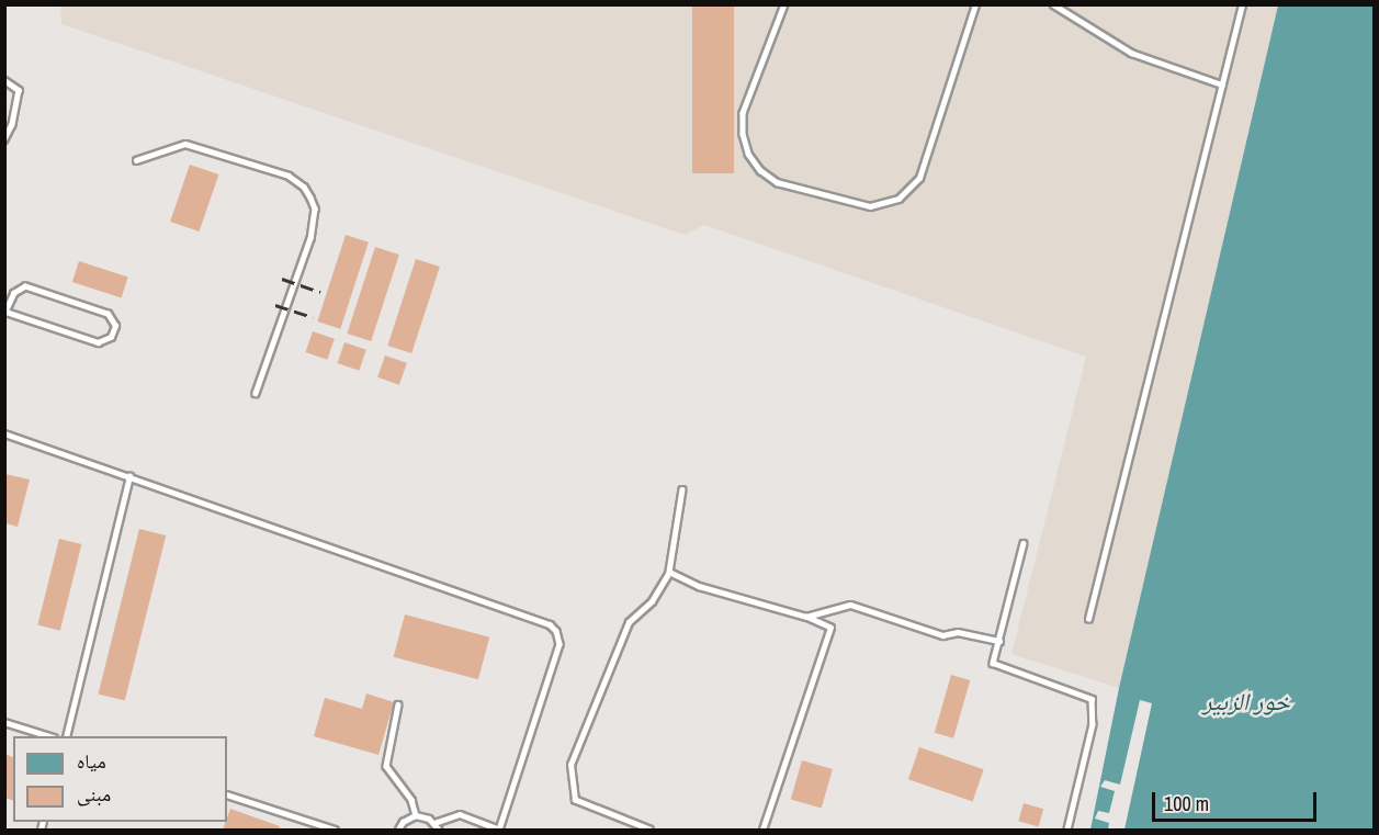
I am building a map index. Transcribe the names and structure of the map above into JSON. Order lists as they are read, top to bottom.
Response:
{
  "water": ["خور الزبير"],
  "legend": ["مياه", "مبنى"],
  "scale_bar": "100 m"
}
